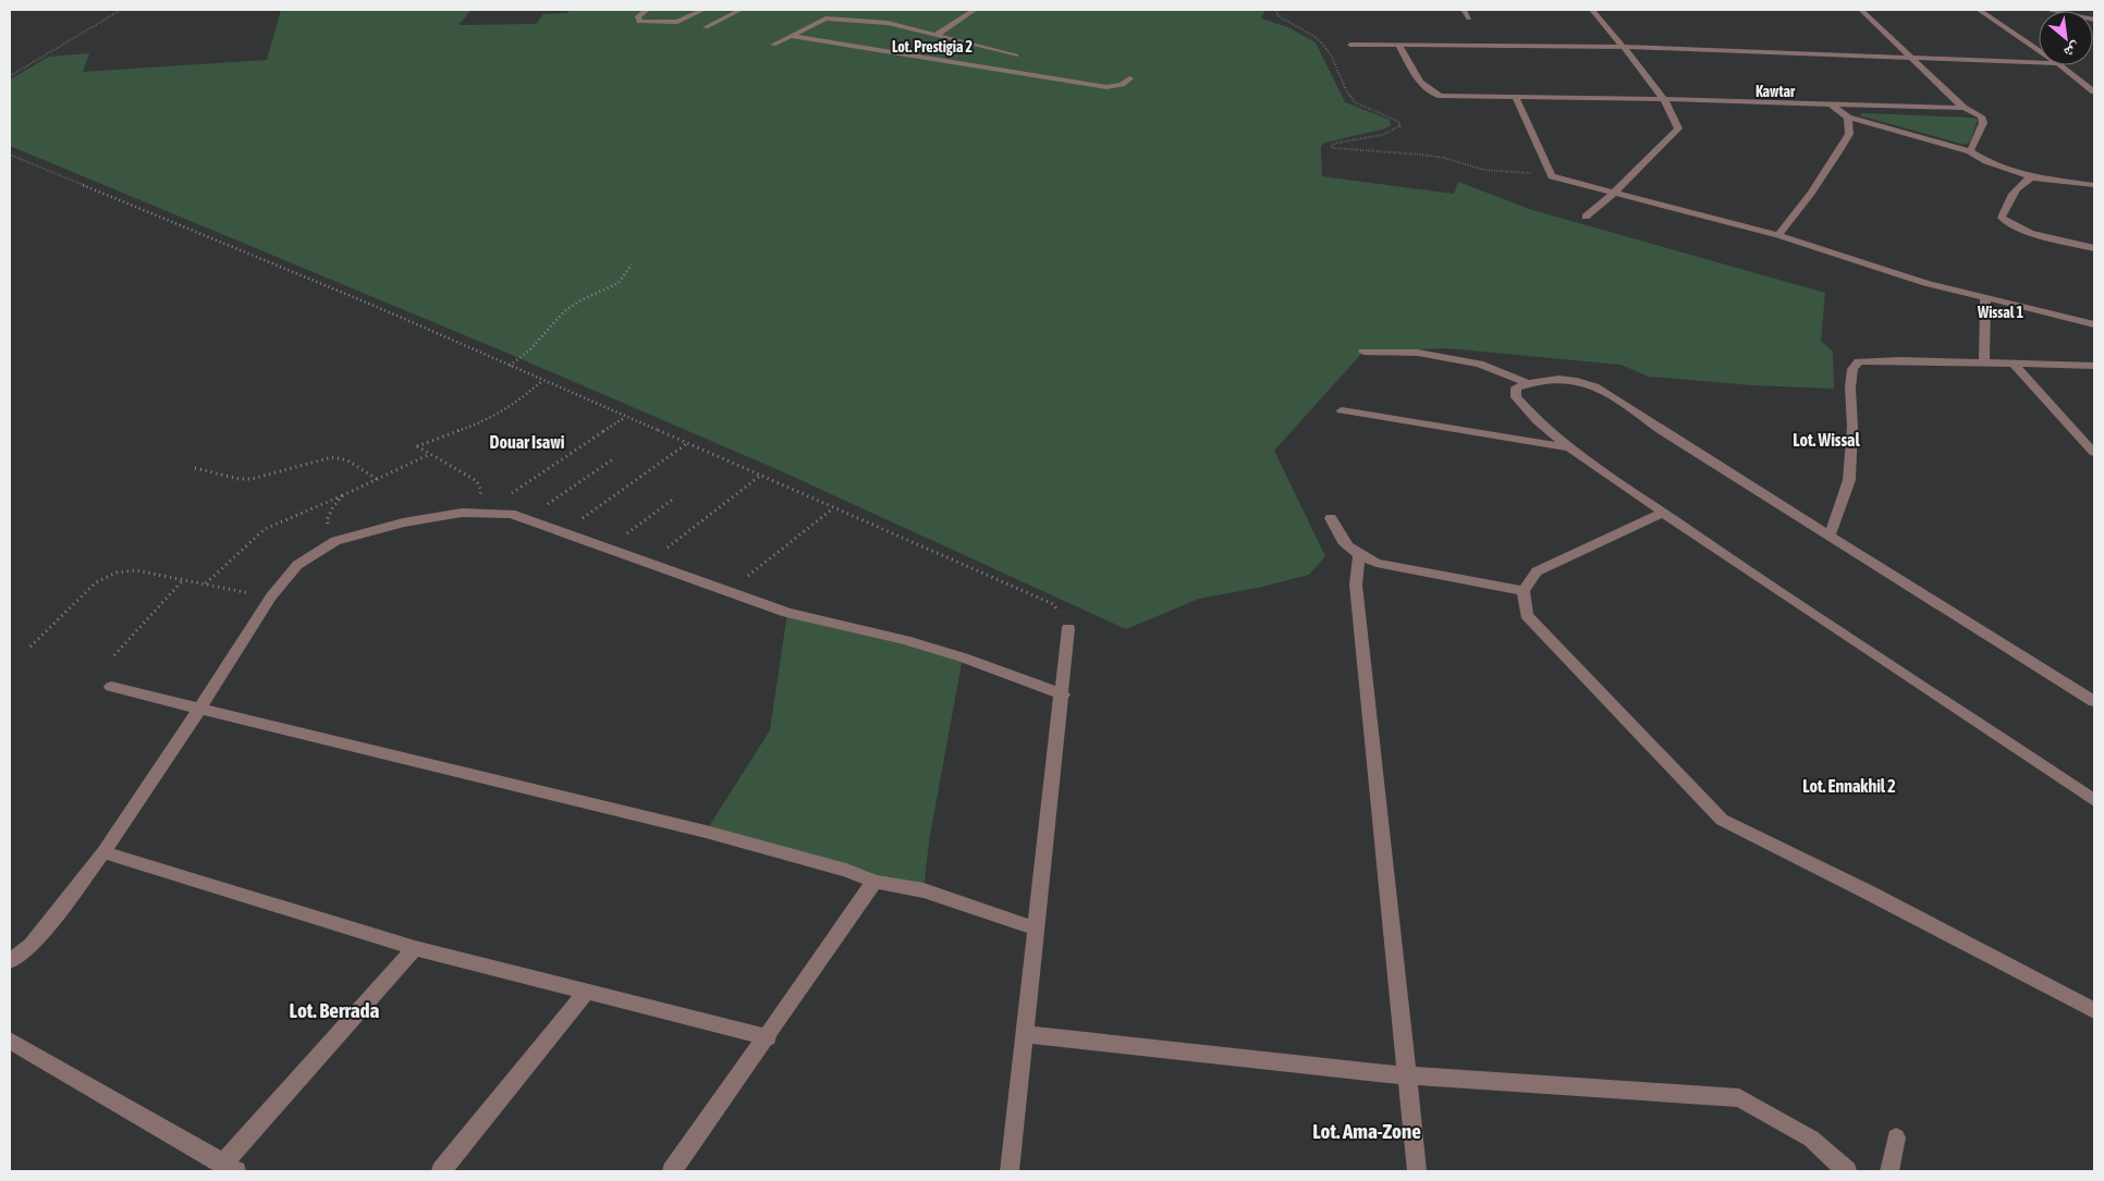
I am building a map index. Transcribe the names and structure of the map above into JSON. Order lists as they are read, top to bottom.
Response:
{
  "districts": [
    "Lot. Prestigia 2",
    "Kawtar",
    "Wissal 1",
    "Lot. Wissal",
    "Douar Isawi",
    "Lot. Ennakhil 2",
    "Lot. Berrada",
    "Lot. Ama-Zone"
  ],
  "north": "bottom right"
}
